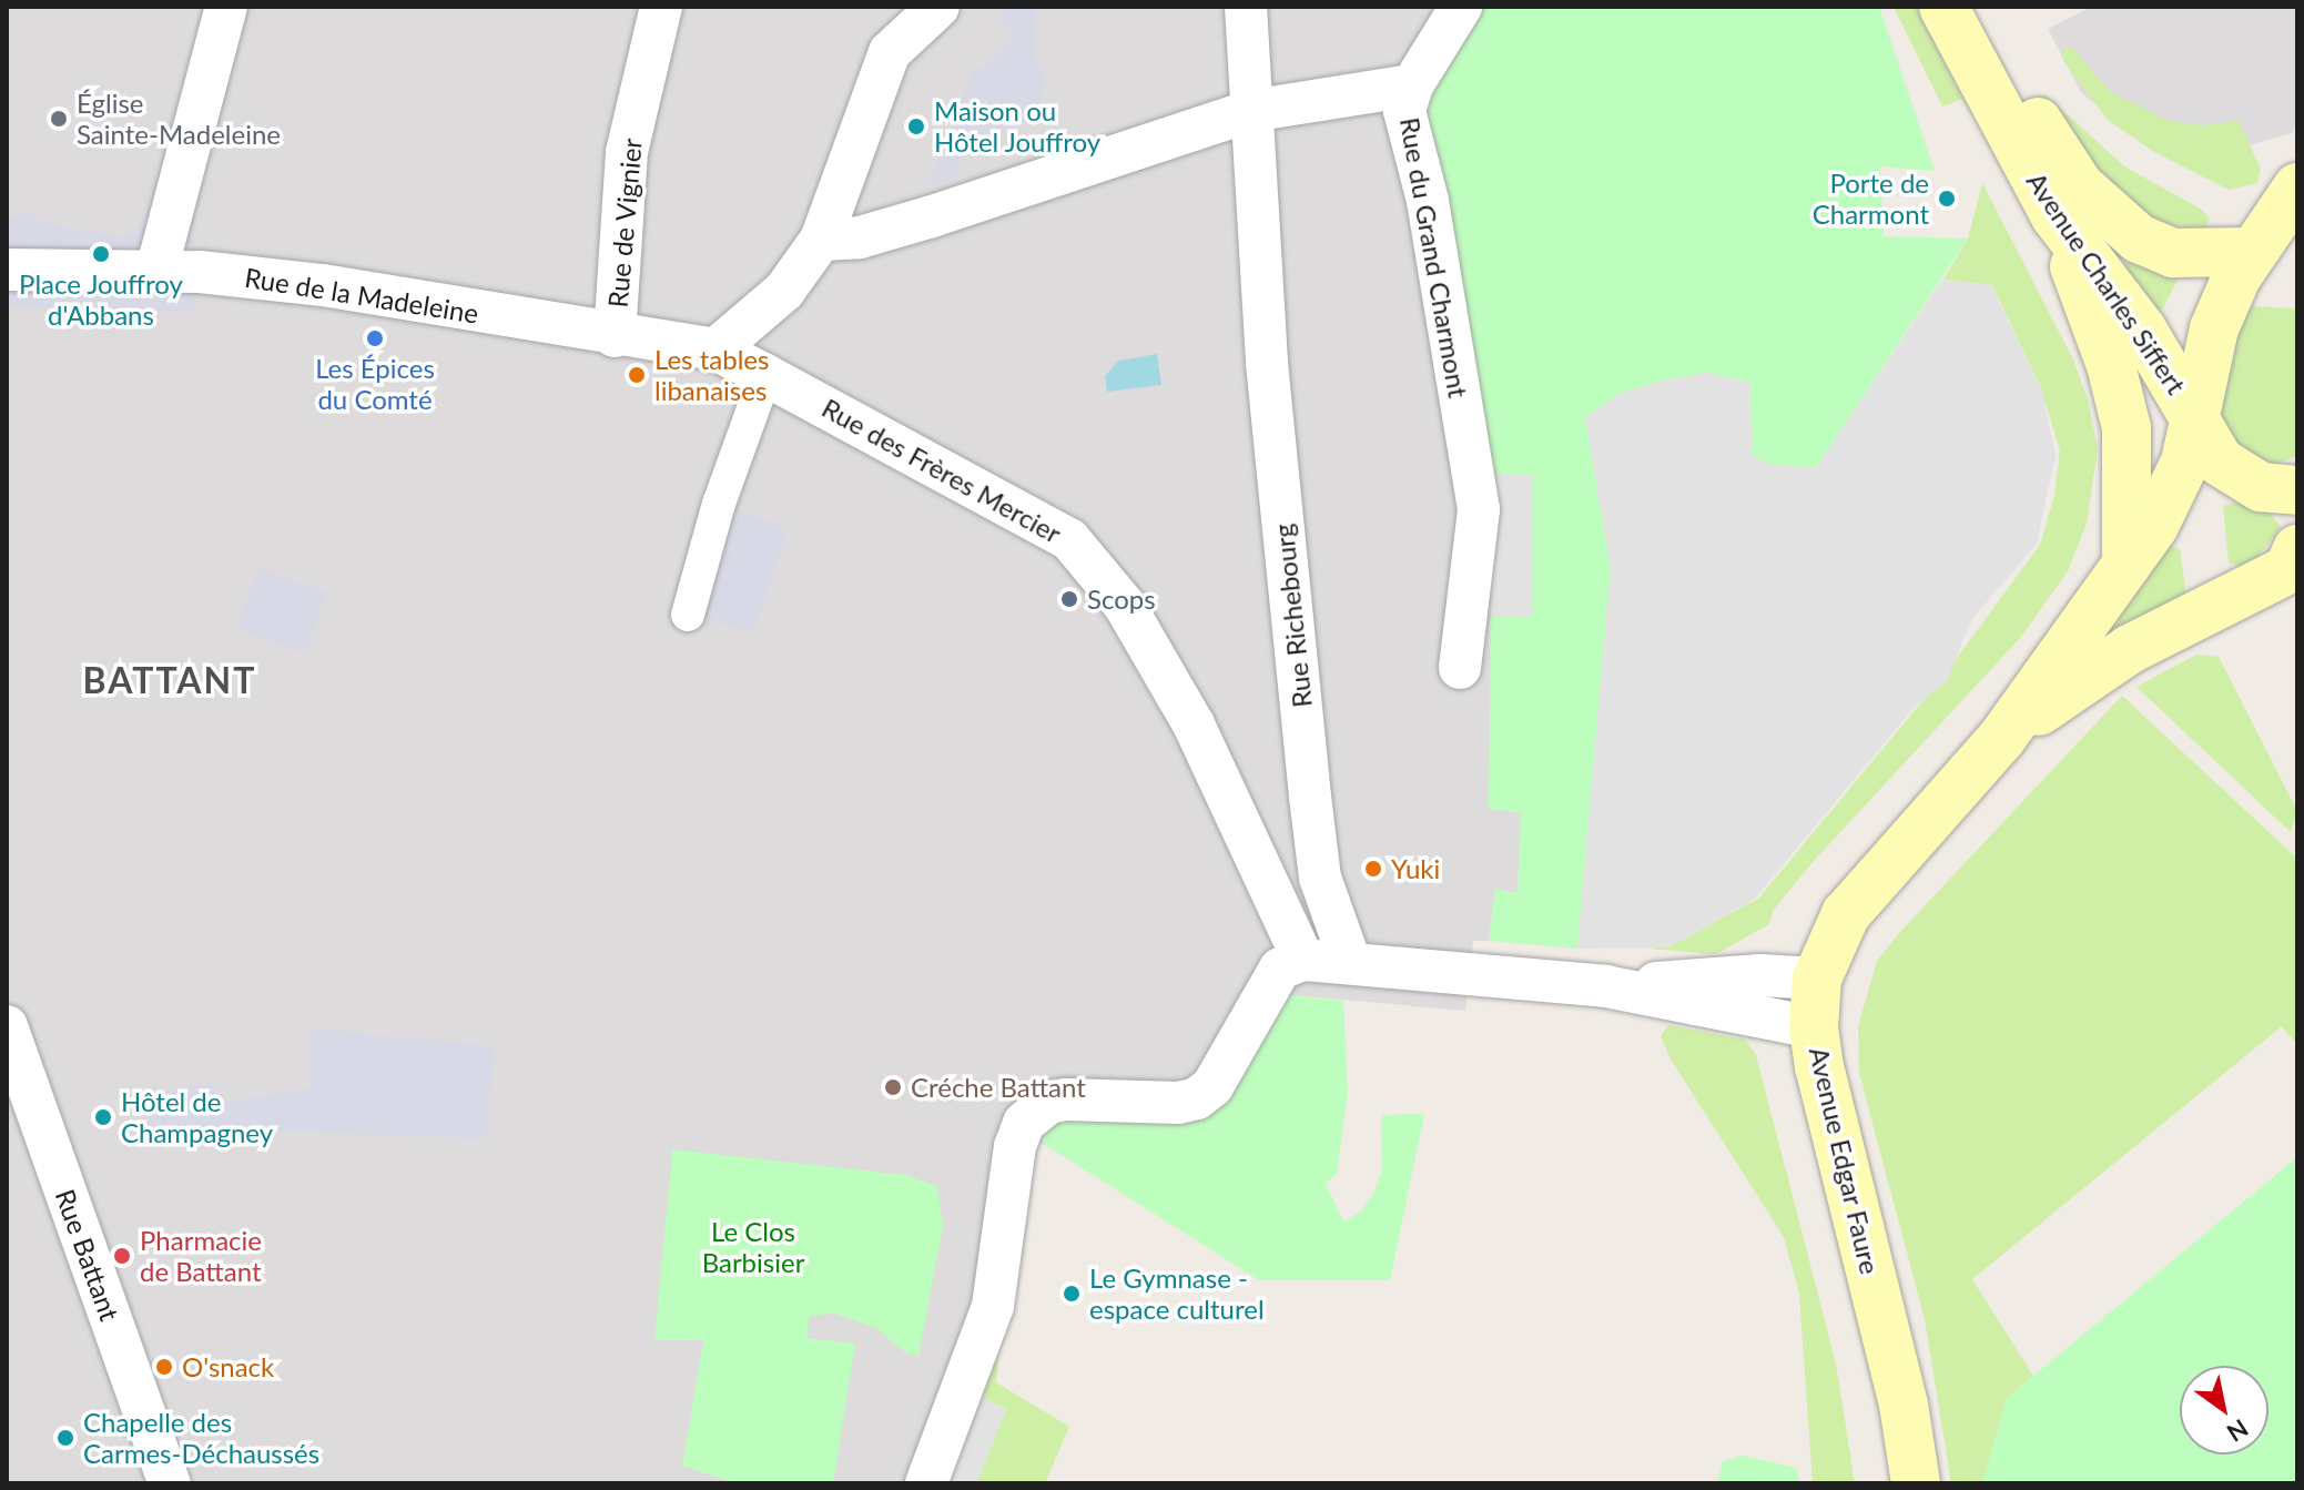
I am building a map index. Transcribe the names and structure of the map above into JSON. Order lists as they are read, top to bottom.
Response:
{
  "streets": {
    "main road": ["Avenue Charles Siffert", "Avenue Edgar Faure"],
    "street": [
      "Rue de Vignier",
      "Rue du Grand Charmont",
      "Rue de la Madeleine",
      "Rue des Frères Mercier",
      "Rue Richebourg",
      "Rue Battant"
    ]
  },
  "crossings": [
    ["Rue de Vignier", "Rue de la Madeleine"],
    ["Rue du Grand Charmont", "Rue Richebourg"],
    ["Rue de la Madeleine", "Rue des Frères Mercier"]
  ],
  "districts": ["BATTANT"],
  "parks": ["Le Clos Barbisier"],
  "places": [
    "Église Sainte-Madeleine",
    "Maison ou Hôtel Jouffroy",
    "Porte de Charmont",
    "Place Jouffroy d'Abbans",
    "Les Épices du Comté",
    "Les tables libanaises",
    "Scops",
    "Yuki",
    "Créche Battant",
    "Hôtel de Champagney",
    "Pharmacie de Battant",
    "Le Gymnase - espace culturel",
    "O'snack",
    "Chapelle des Carmes-Déchaussés"
  ],
  "north": "bottom right"
}
